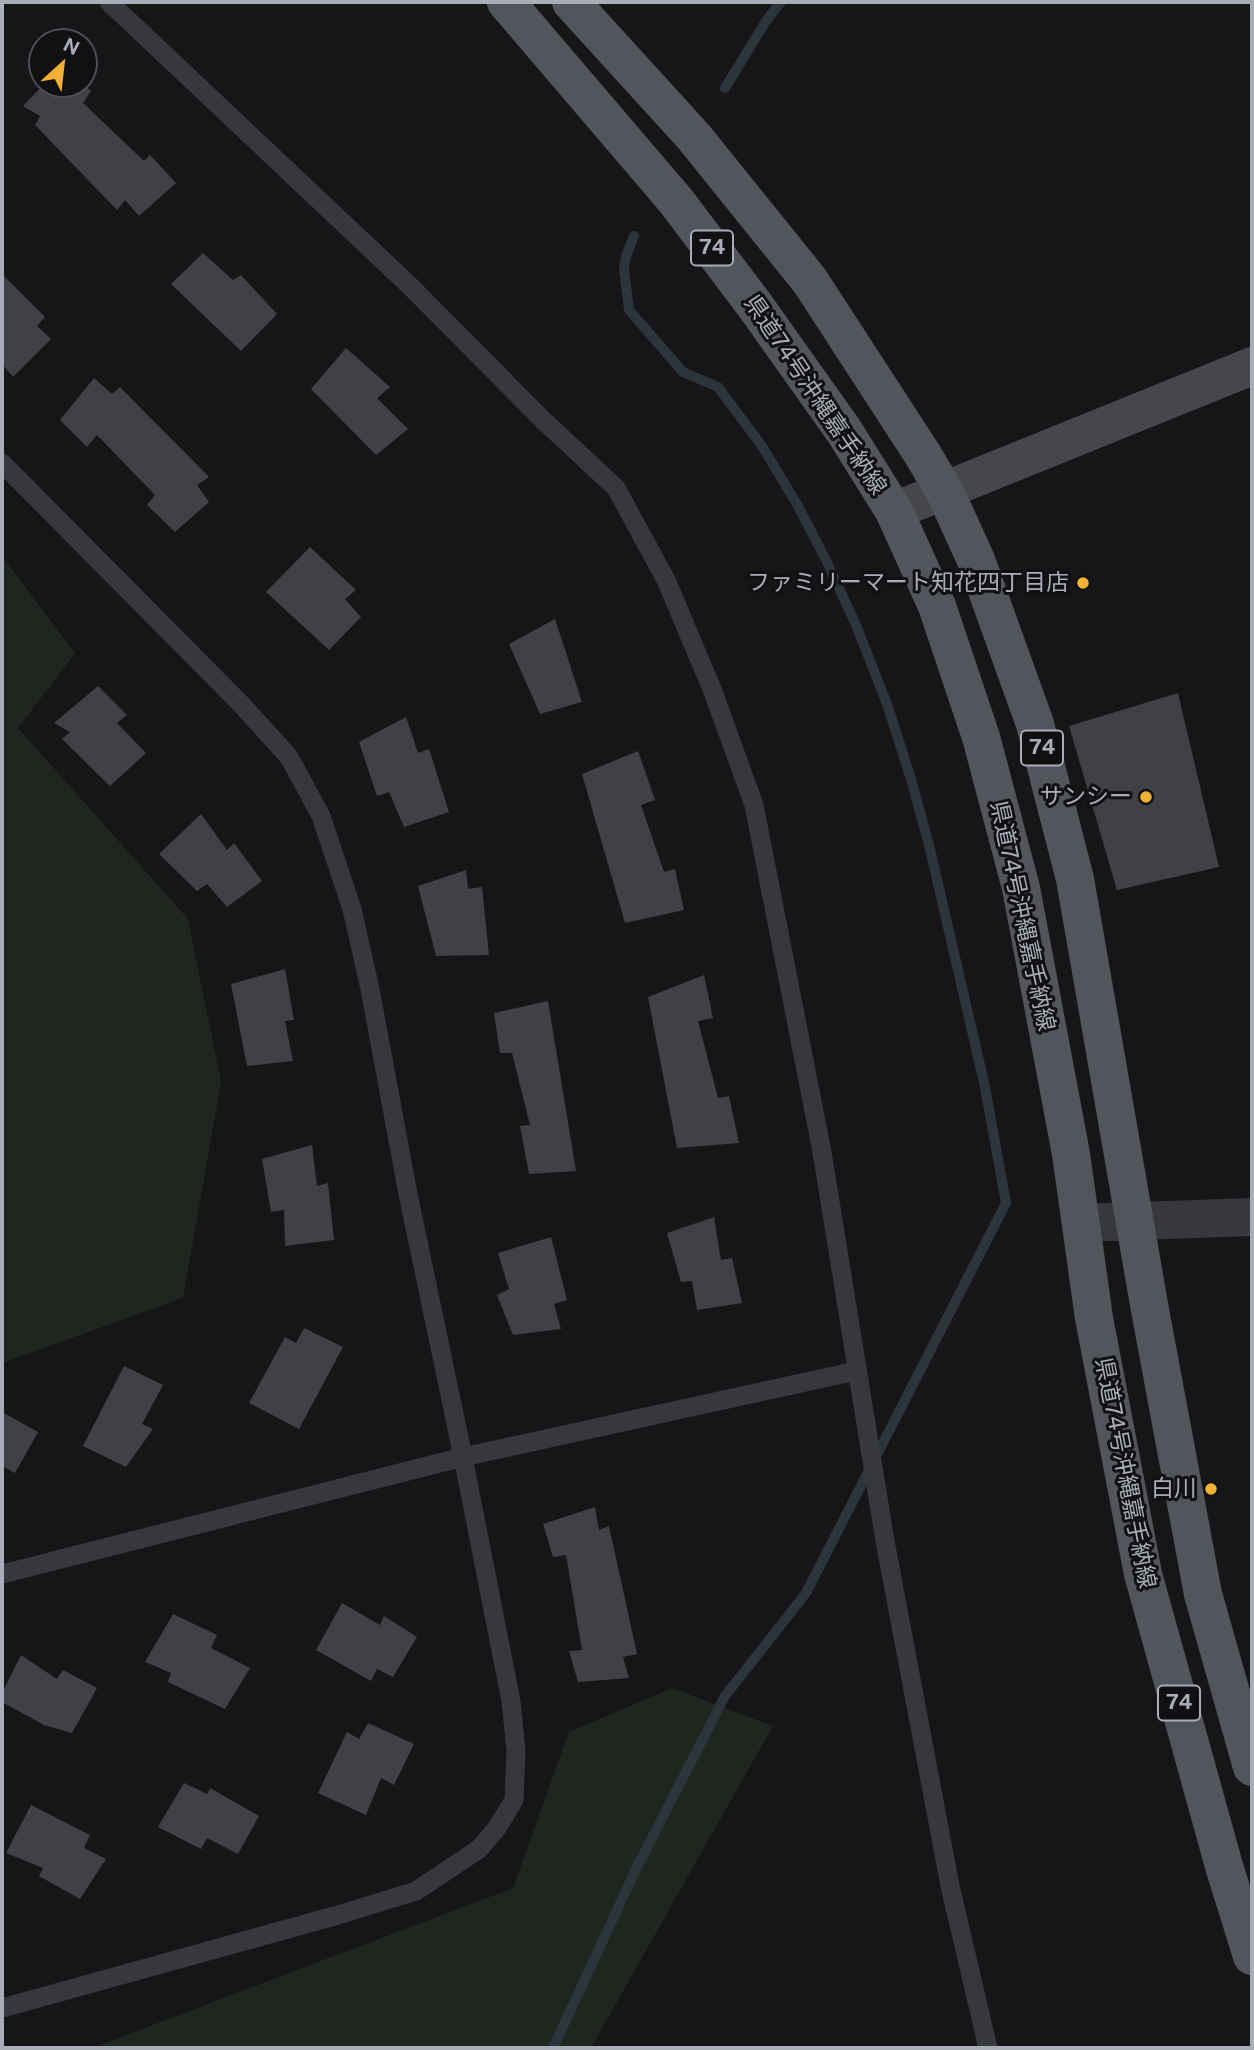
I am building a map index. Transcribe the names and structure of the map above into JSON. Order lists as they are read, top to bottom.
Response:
{
  "streets": {
    "main road": ["74", "県道74号沖縄嘉手納線"]
  },
  "places": ["ファミリーマート知花四丁目店", "サンシー", "白川"],
  "north": "top right"
}
